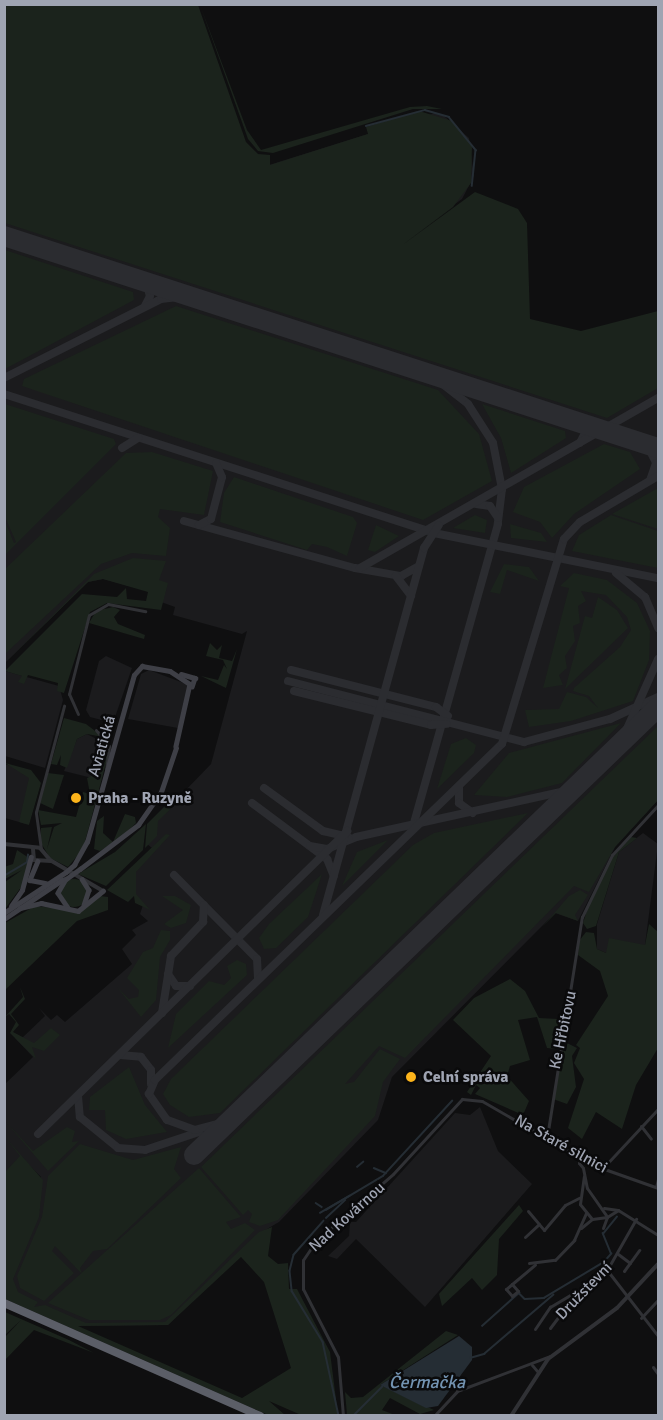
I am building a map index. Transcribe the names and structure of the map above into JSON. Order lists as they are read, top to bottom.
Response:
{
  "streets": {
    "main road": ["Aviatická"],
    "street": [
      "Ke Hřbitovu",
      "Na Staré silnici",
      "Nad Kovárnou",
      "Družstevní"
    ]
  },
  "crossings": [
    ["Ke Hřbitovu", "Na Staré silnici"],
    ["Na Staré silnici", "Nad Kovárnou"]
  ],
  "water": ["Čermačka"],
  "places": ["Praha - Ruzyně", "Celní správa"]
}
